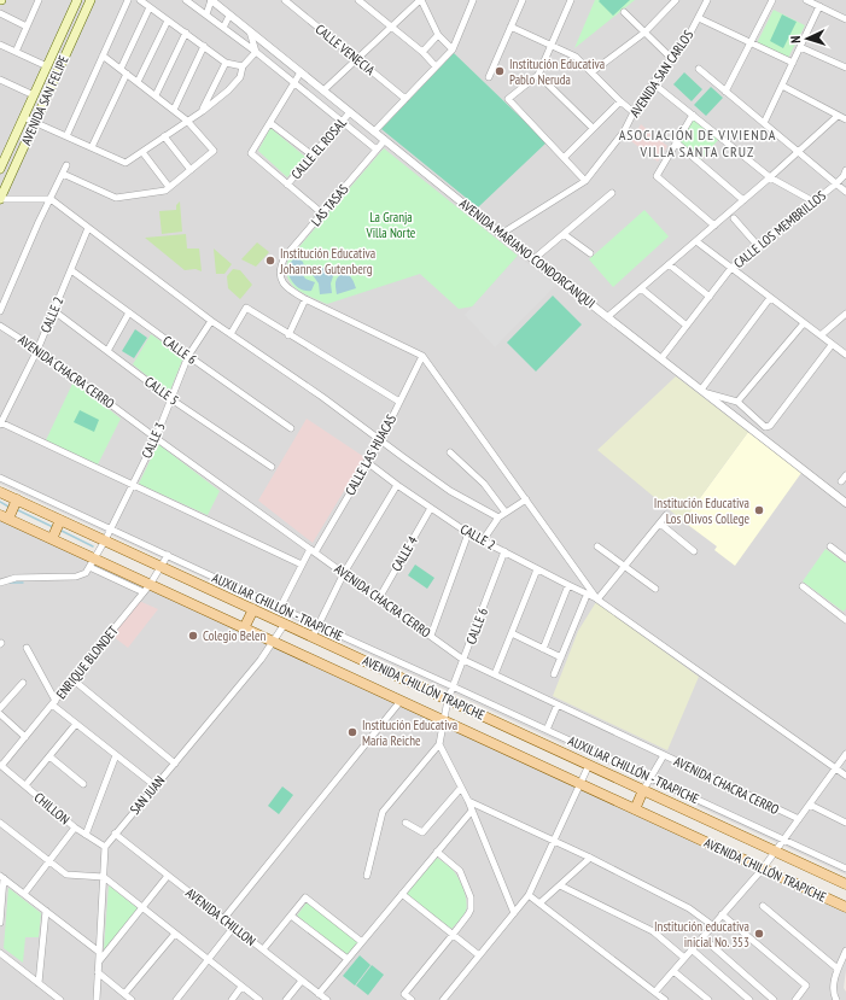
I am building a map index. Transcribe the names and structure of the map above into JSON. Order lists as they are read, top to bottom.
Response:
{
  "streets": {
    "main road": ["AVENIDA SAN FELIPE", "AVENIDA CHILLÓN TRAPICHE"],
    "street": [
      "CALLE VENECIA",
      "AVENIDA SAN CARLOS",
      "CALLE EL ROSAL",
      "LAS TASAS",
      "CALLE LOS MEMBRILLOS",
      "AVENIDA MARIANO CONDORCANQUI",
      "CALLE 2",
      "CALLE 6",
      "AVENIDA CHACRA CERRO",
      "CALLE 5",
      "CALLE 3",
      "CALLE LAS HUACAS",
      "CALLE 4",
      "AUXILIAR CHILLÓN - TRAPICHE",
      "ENRIQUE BLONDET",
      "SAN JUAN",
      "CHILLON",
      "AVENIDA CHILLON"
    ]
  },
  "crossings": [
    ["AVENIDA SAN CARLOS", "AVENIDA MARIANO CONDORCANQUI"],
    ["CALLE EL ROSAL", "AVENIDA MARIANO CONDORCANQUI"],
    ["LAS TASAS", "AVENIDA MARIANO CONDORCANQUI"],
    ["CALLE LOS MEMBRILLOS", "AVENIDA MARIANO CONDORCANQUI"],
    ["CALLE 2", "CALLE 6"],
    ["CALLE 2", "AVENIDA CHACRA CERRO"],
    ["CALLE 2", "CALLE 5"],
    ["CALLE 2", "CALLE LAS HUACAS"],
    ["CALLE 2", "CALLE 4"],
    ["CALLE 6", "AVENIDA CHACRA CERRO"],
    ["CALLE 6", "CALLE 3"],
    ["CALLE 6", "AUXILIAR CHILLÓN - TRAPICHE"],
    ["CALLE 6", "AVENIDA CHILLÓN TRAPICHE"],
    ["AVENIDA CHACRA CERRO", "CALLE 3"],
    ["AVENIDA CHACRA CERRO", "CALLE LAS HUACAS"],
    ["AVENIDA CHACRA CERRO", "CALLE 4"],
    ["CALLE 5", "CALLE 3"],
    ["CALLE 3", "AUXILIAR CHILLÓN - TRAPICHE"],
    ["CALLE 3", "AVENIDA CHILLÓN TRAPICHE"],
    ["CALLE LAS HUACAS", "AUXILIAR CHILLÓN - TRAPICHE"],
    ["AUXILIAR CHILLÓN - TRAPICHE", "ENRIQUE BLONDET"],
    ["ENRIQUE BLONDET", "AVENIDA CHILLÓN TRAPICHE"],
    ["ENRIQUE BLONDET", "CHILLON"],
    ["AVENIDA CHILLÓN TRAPICHE", "SAN JUAN"],
    ["SAN JUAN", "CHILLON"],
    ["SAN JUAN", "AVENIDA CHILLON"]
  ],
  "districts": ["ASOCIACIÓN DE VIVIENDA VILLA SANTA CRUZ"],
  "parks": ["La Granja Villa Norte"],
  "places": [
    "Institución Educativa Pablo Neruda",
    "Institución Educativa Johannes Gutenberg",
    "Institución Educativa Los Olivos College",
    "Colegio Belen",
    "Institución Educativa Maria Reiche",
    "Institución educativa inicial No. 353"
  ],
  "north": "left"
}
